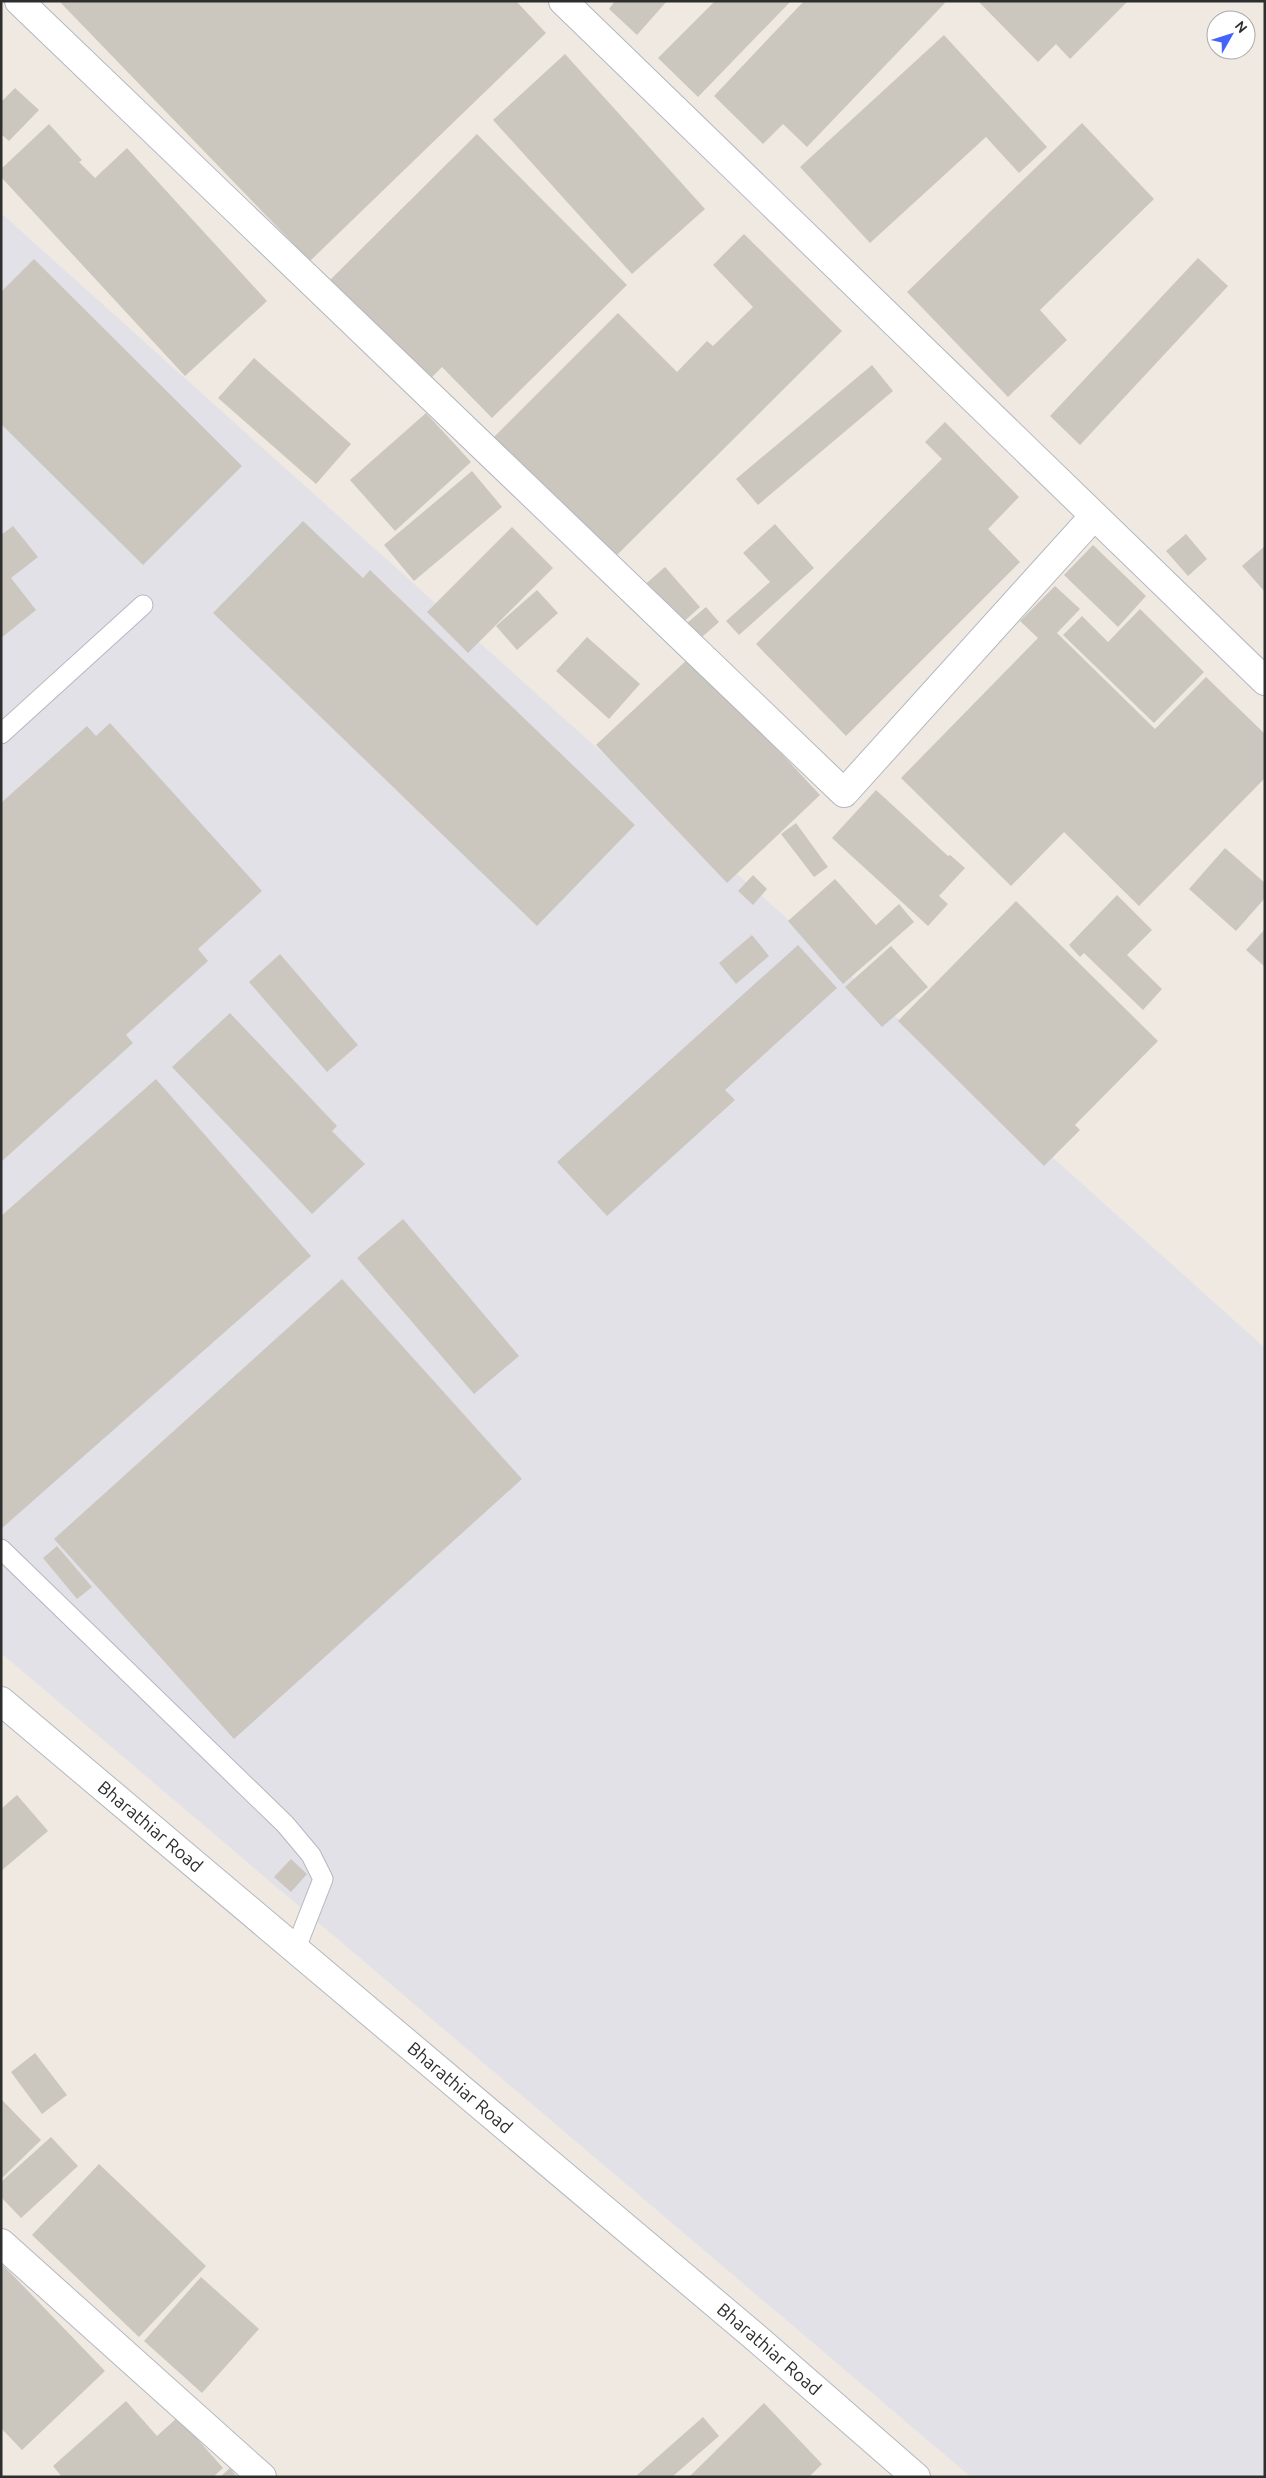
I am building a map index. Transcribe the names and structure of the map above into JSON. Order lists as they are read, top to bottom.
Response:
{
  "streets": {
    "street": ["Bharathiar Road"]
  },
  "north": "top right"
}
